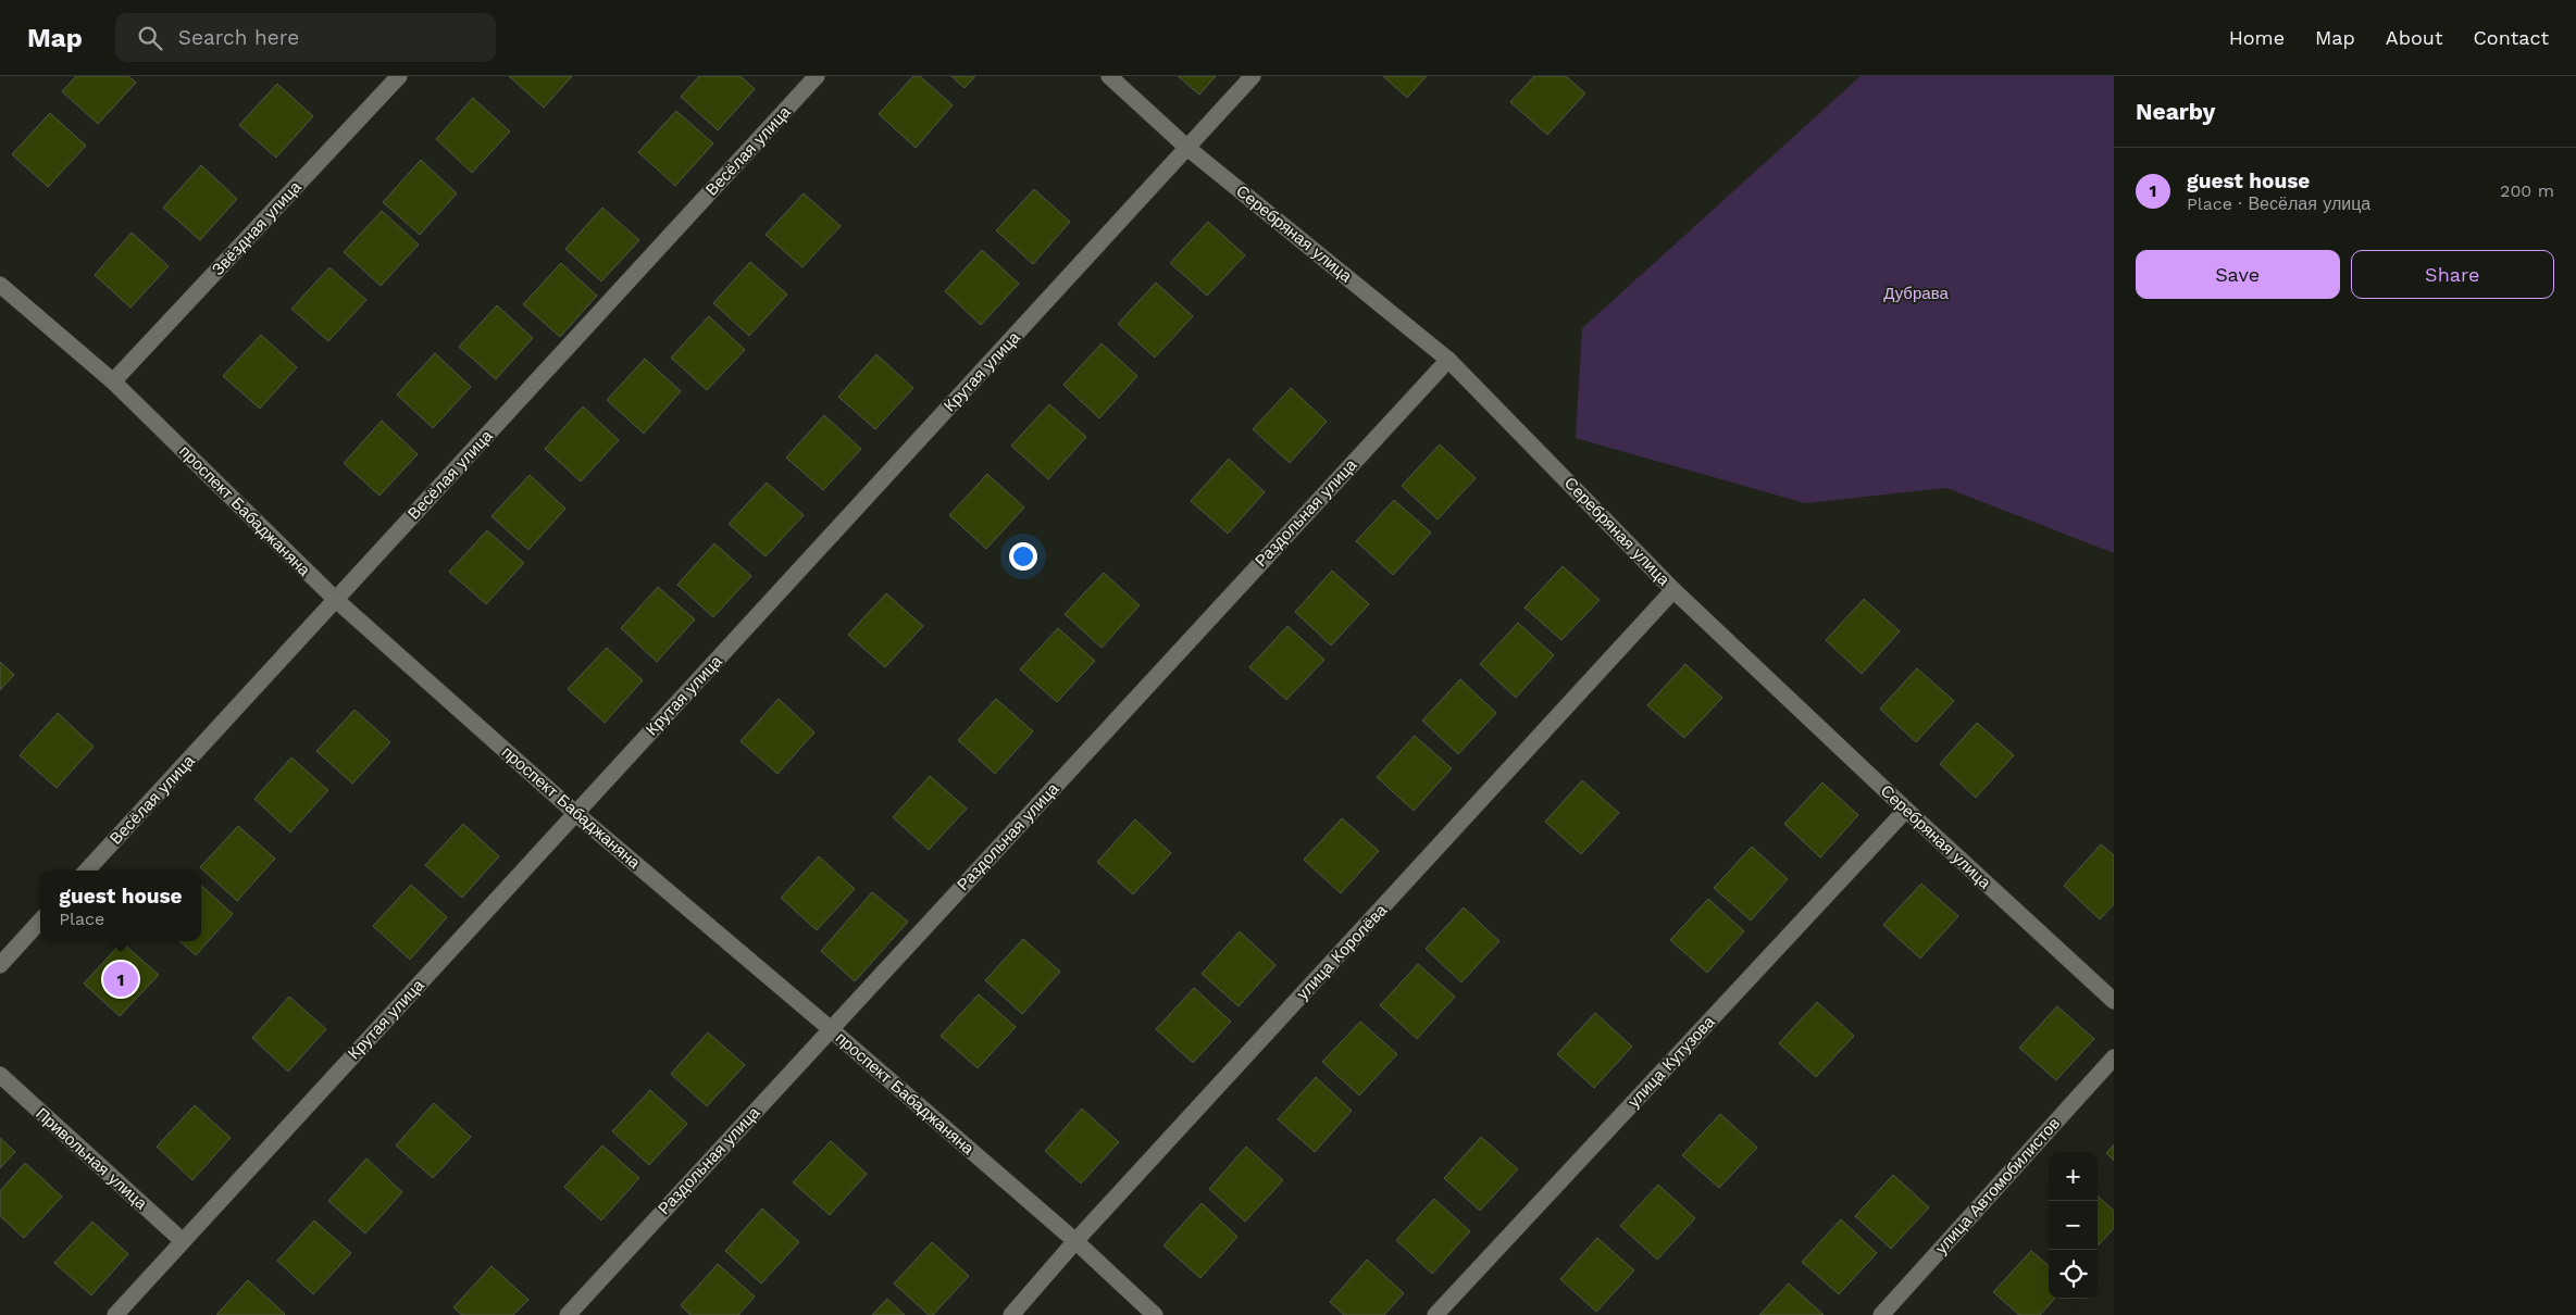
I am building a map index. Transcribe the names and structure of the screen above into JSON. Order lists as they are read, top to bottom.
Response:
{
  "streets": {
    "street": [
      "Весёлая улица",
      "Звёздная улица",
      "Серебряная улица",
      "Крутая улица",
      "проспект Бабаджаняна",
      "Раздольная улица",
      "улица Королёва",
      "улица Кутузова",
      "Привольная улица",
      "улица Автомобилистов"
    ]
  },
  "crossings": [
    ["Весёлая улица", "проспект Бабаджаняна"],
    ["Звёздная улица", "проспект Бабаджаняна"],
    ["Серебряная улица", "Крутая улица"],
    ["Серебряная улица", "Раздольная улица"],
    ["Серебряная улица", "улица Королёва"],
    ["Серебряная улица", "улица Кутузова"],
    ["Крутая улица", "проспект Бабаджаняна"],
    ["Крутая улица", "Привольная улица"],
    ["проспект Бабаджаняна", "Раздольная улица"],
    ["проспект Бабаджаняна", "улица Королёва"]
  ],
  "parks": ["Дубрава"],
  "page": {
    "header": "Map",
    "search": "Search here",
    "nav": [
      "Home",
      "Map",
      "About",
      "Contact"
    ],
    "heading": "Nearby",
    "list": [
      {
        "mark": "1",
        "name": "guest house",
        "note": "Place · Весёлая улица",
        "value": "200 m"
      }
    ],
    "buttons": ["Save", "Share"],
    "popup": ["guest house", "Place"],
    "pins": "1",
    "map_buttons": ["+", "−"]
  }
}
